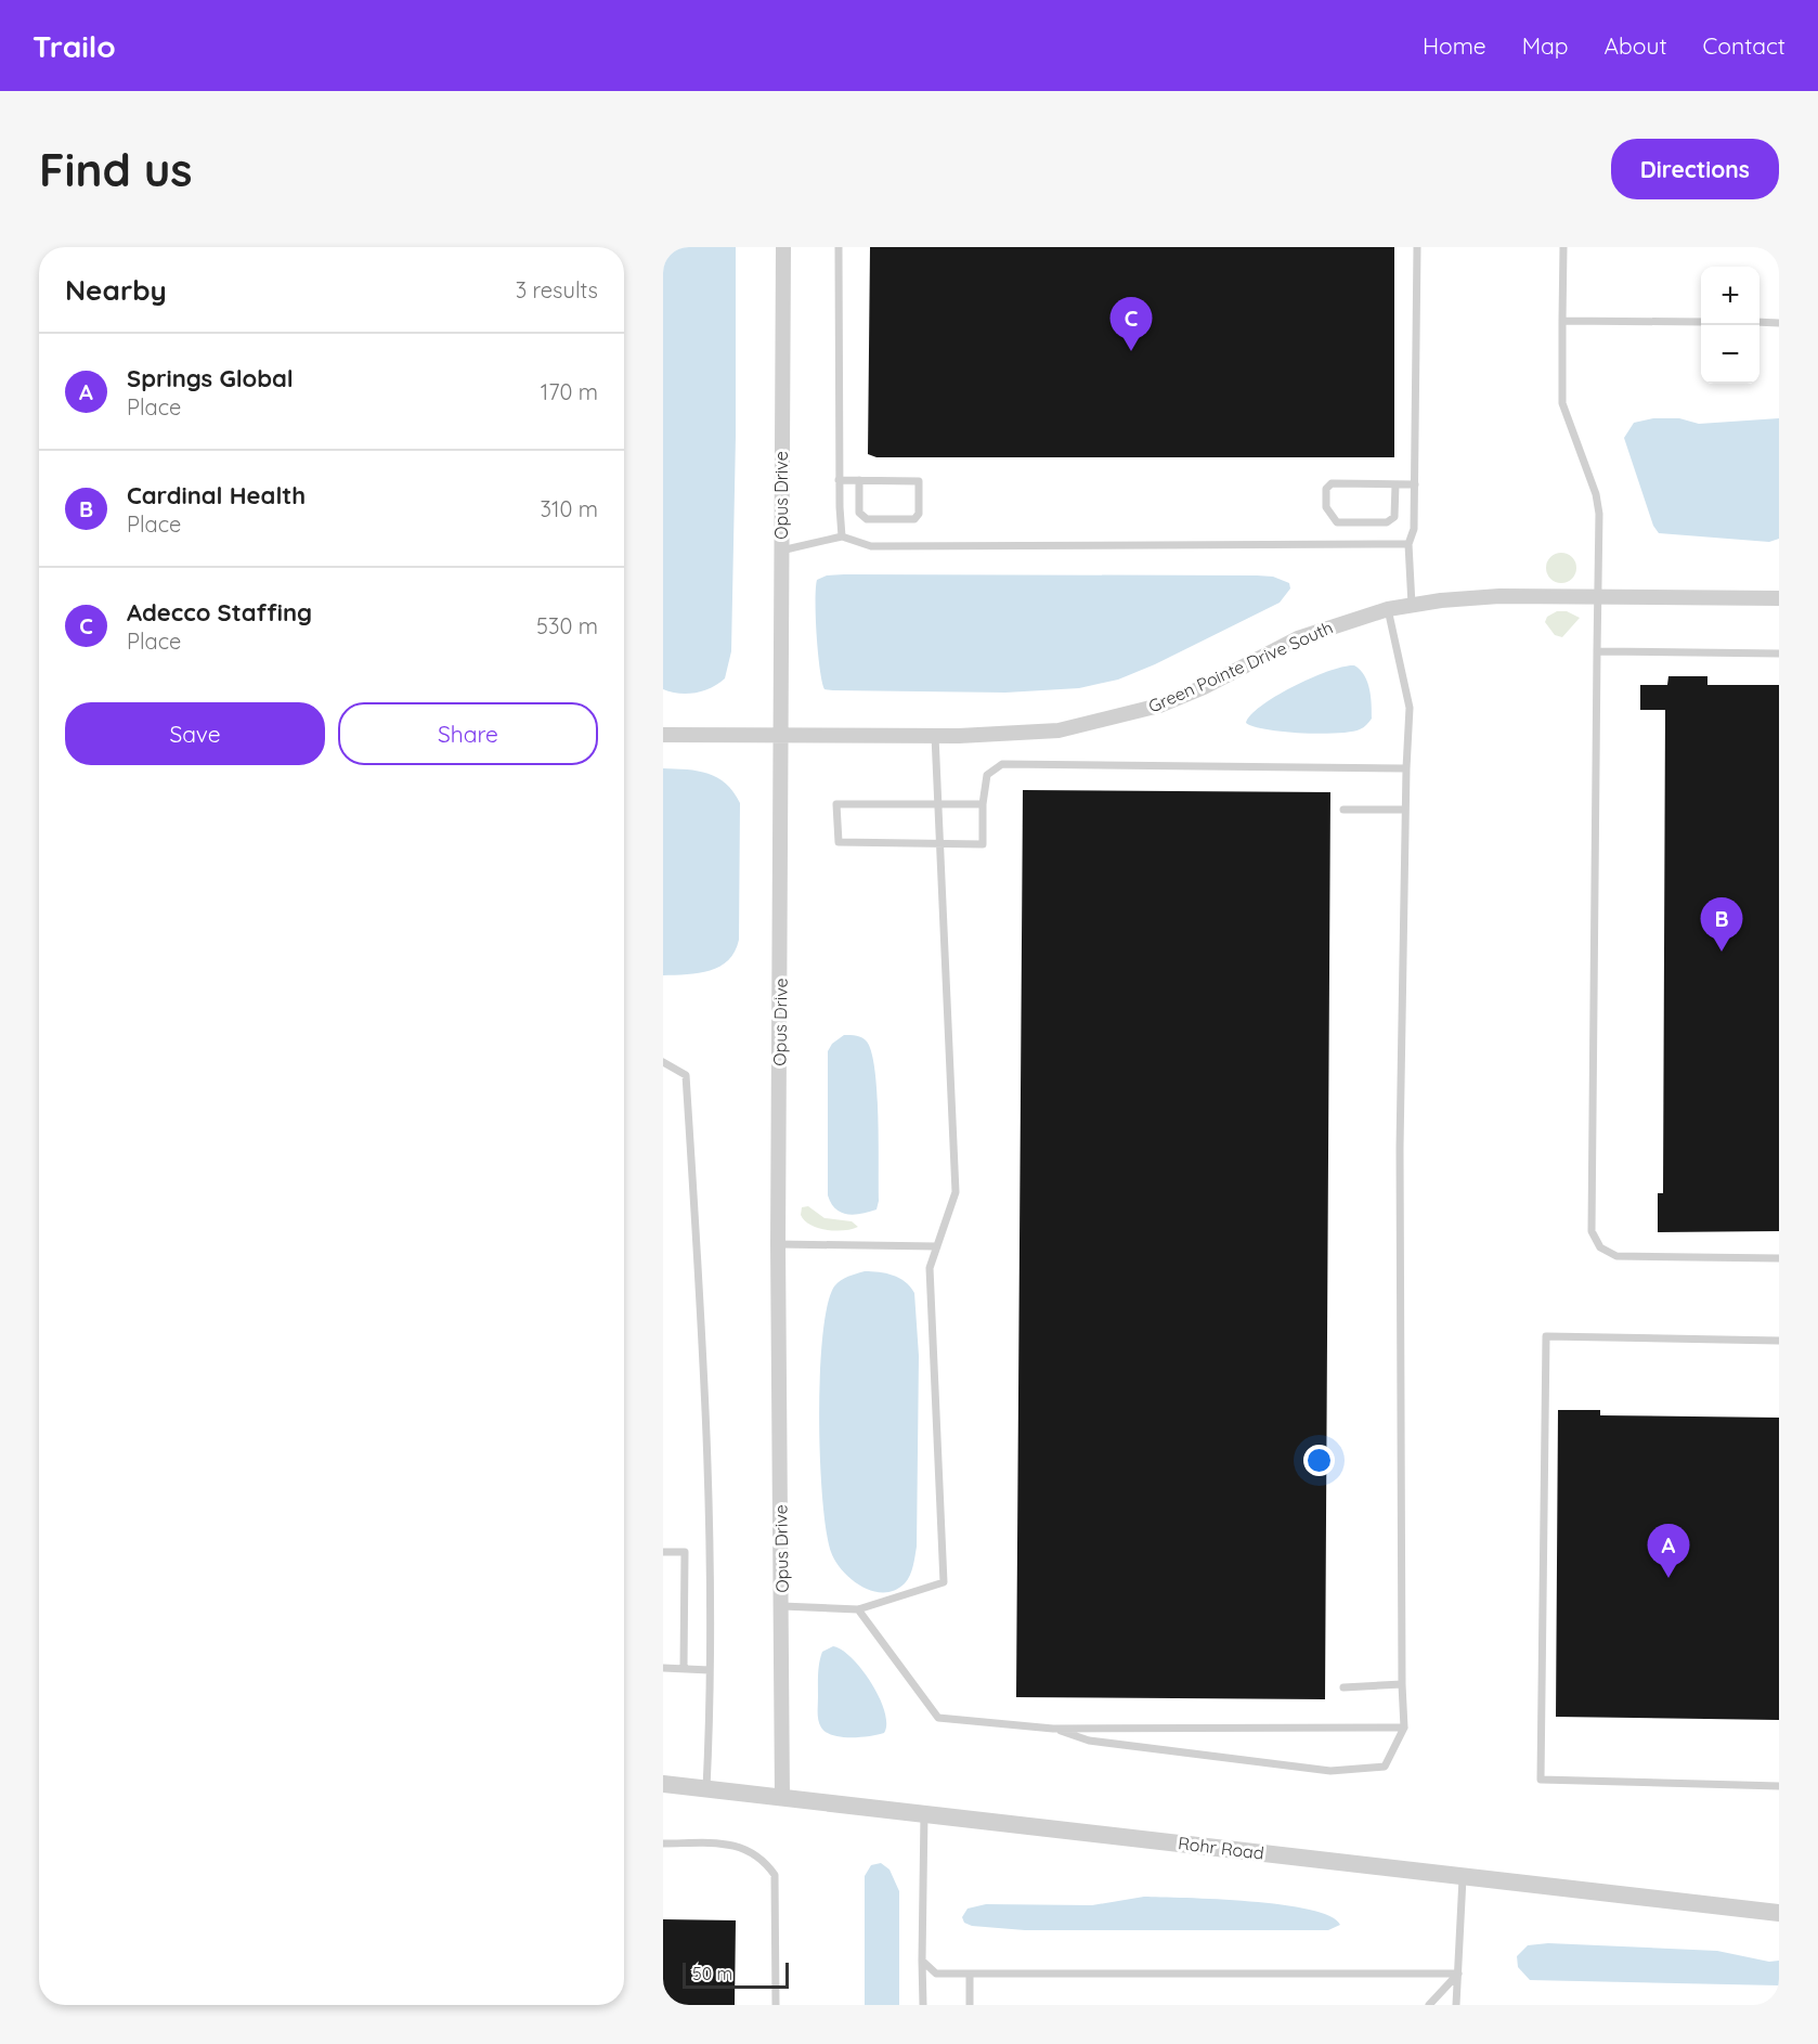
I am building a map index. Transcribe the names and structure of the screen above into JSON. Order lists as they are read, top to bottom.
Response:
{
  "streets": {
    "street": ["Opus Drive", "Green Pointe Drive South", "Rohr Road"]
  },
  "crossings": [
    ["Opus Drive", "Green Pointe Drive South"],
    ["Opus Drive", "Rohr Road"]
  ],
  "scale_bar": "50 m",
  "page": {
    "header": "Trailo",
    "nav": [
      "Home",
      "Map",
      "About",
      "Contact"
    ],
    "buttons": [
      "Directions",
      ["Save", "Share"]
    ],
    "title": "Find us",
    "heading": ["Nearby", "3 results"],
    "map_buttons": ["+", "−"],
    "pins": ["C", "B", "A"],
    "list": [
      {
        "mark": "A",
        "name": "Springs Global",
        "note": "Place",
        "value": "170 m"
      },
      {
        "mark": "B",
        "name": "Cardinal Health",
        "note": "Place",
        "value": "310 m"
      },
      {
        "mark": "C",
        "name": "Adecco Staffing",
        "note": "Place",
        "value": "530 m"
      }
    ],
    "scale": "50 m"
  }
}
